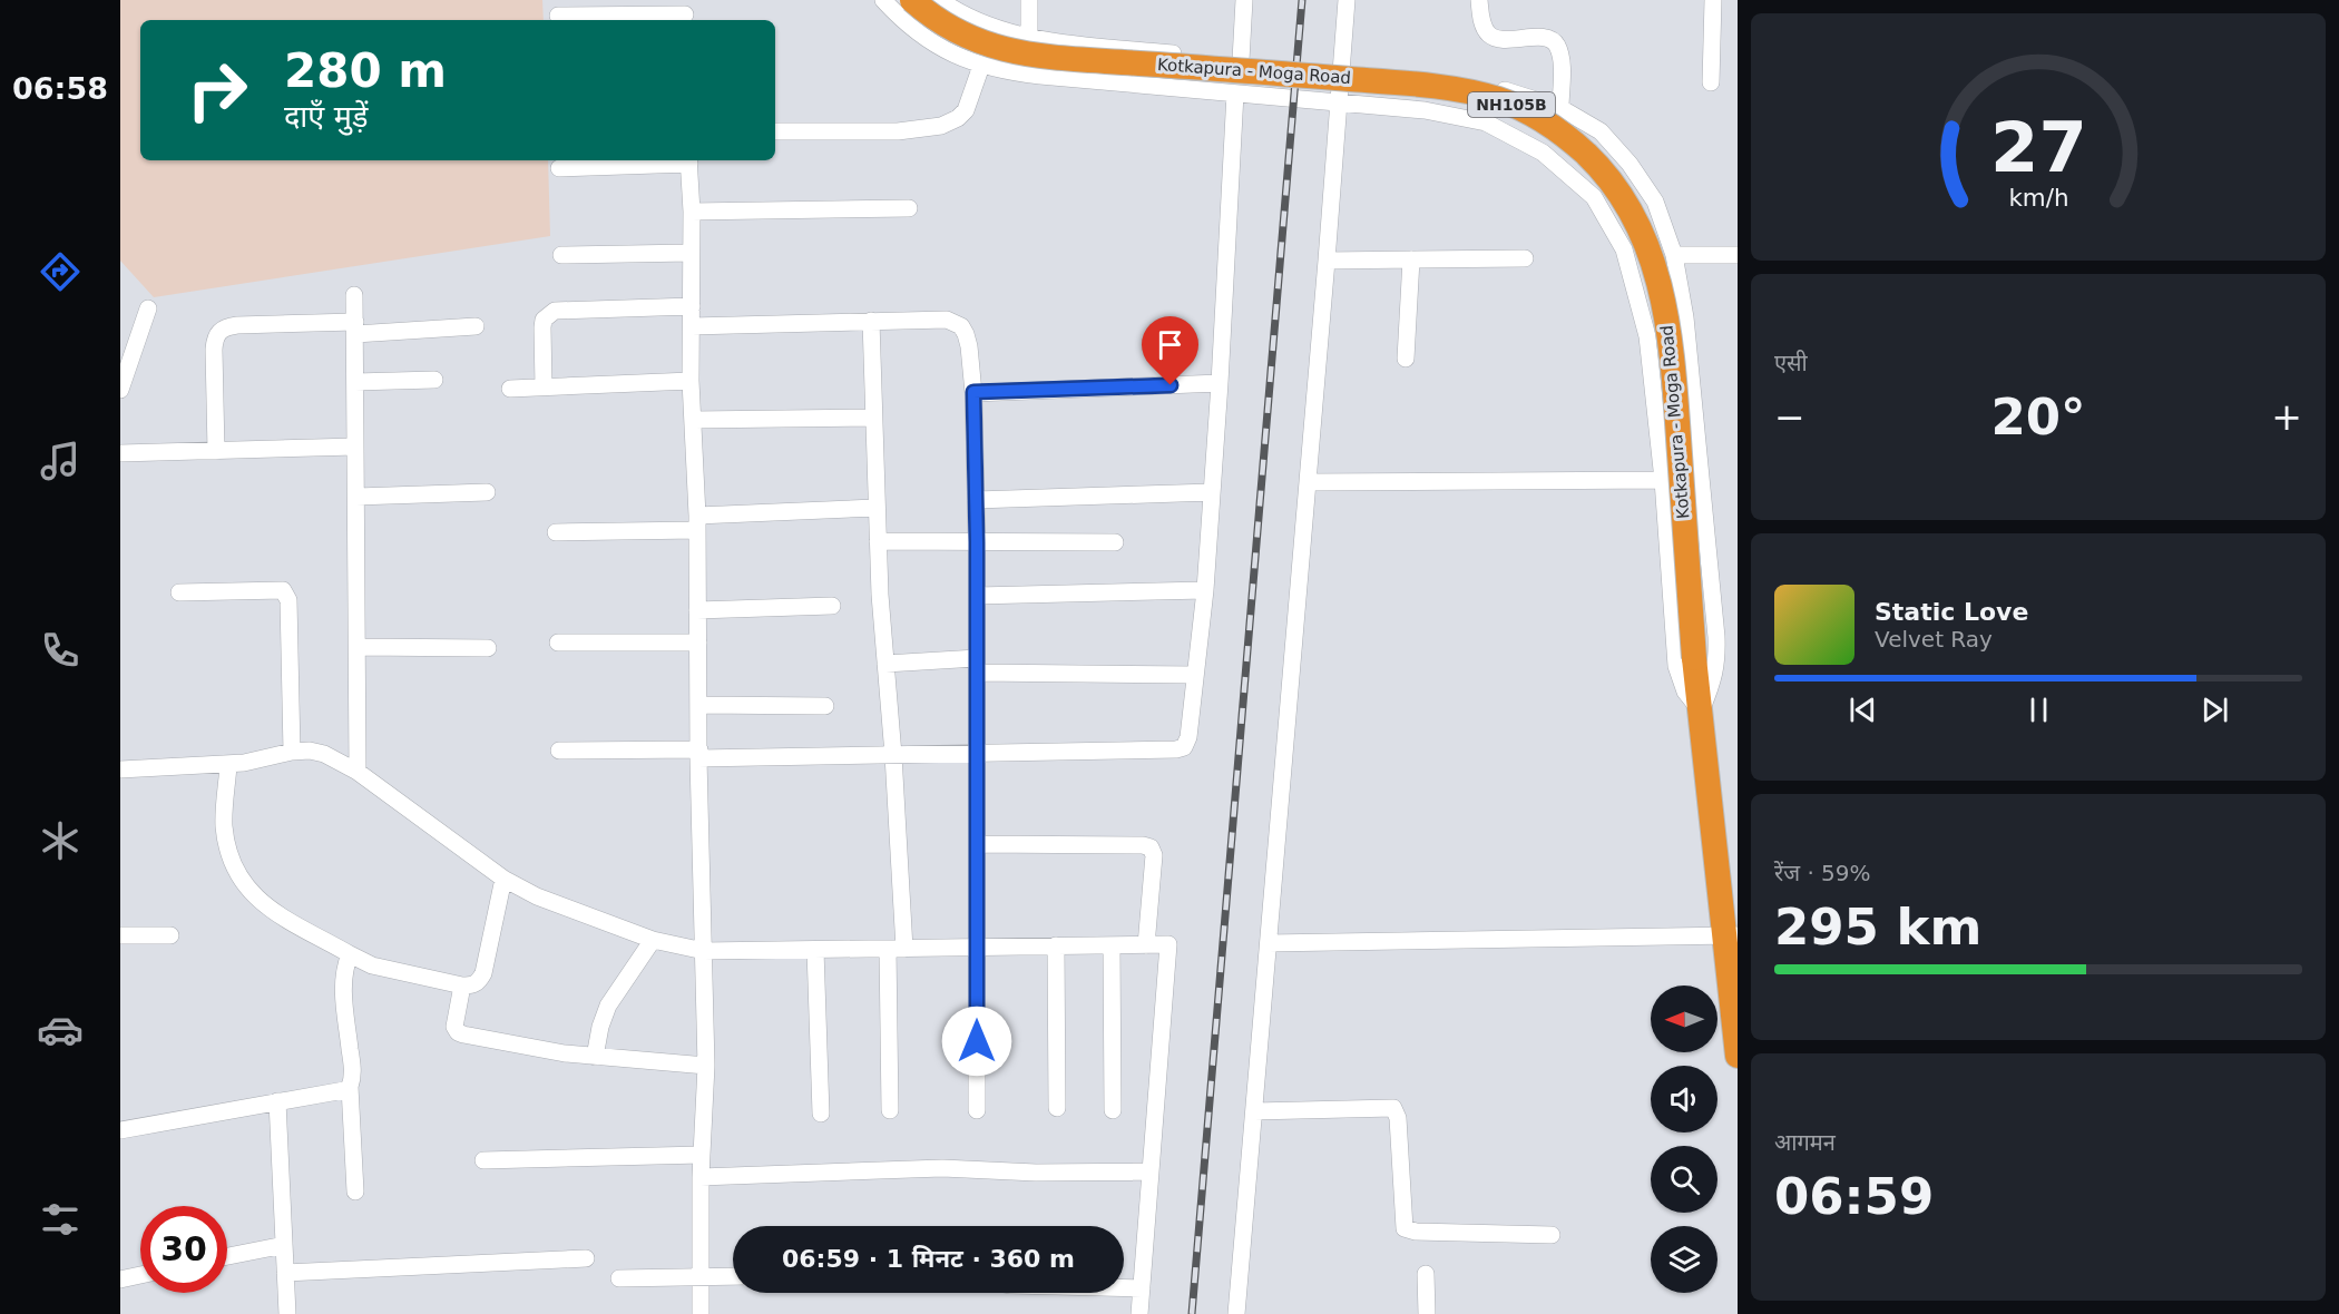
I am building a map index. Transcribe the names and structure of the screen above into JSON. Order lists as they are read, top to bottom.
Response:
{
  "streets": {
    "highway": ["Kotkapura - Moga Road", "NH105B"]
  },
  "north": "left",
  "page": {
    "tabs": "06:58",
    "turn": ["280 m", "दाएँ मुड़ें"],
    "tile": [
      "एसी",
      ["रेंज · 59%", "295 km"],
      ["आगमन", "06:59"]
    ],
    "heat": ["−", "20°", "+"],
    "song": ["Static Love", "Velvet Ray"],
    "limit": "30",
    "trip": "06:59 · 1 मिनट · 360 m",
    "gauge": ["27", "km/h"]
  }
}
